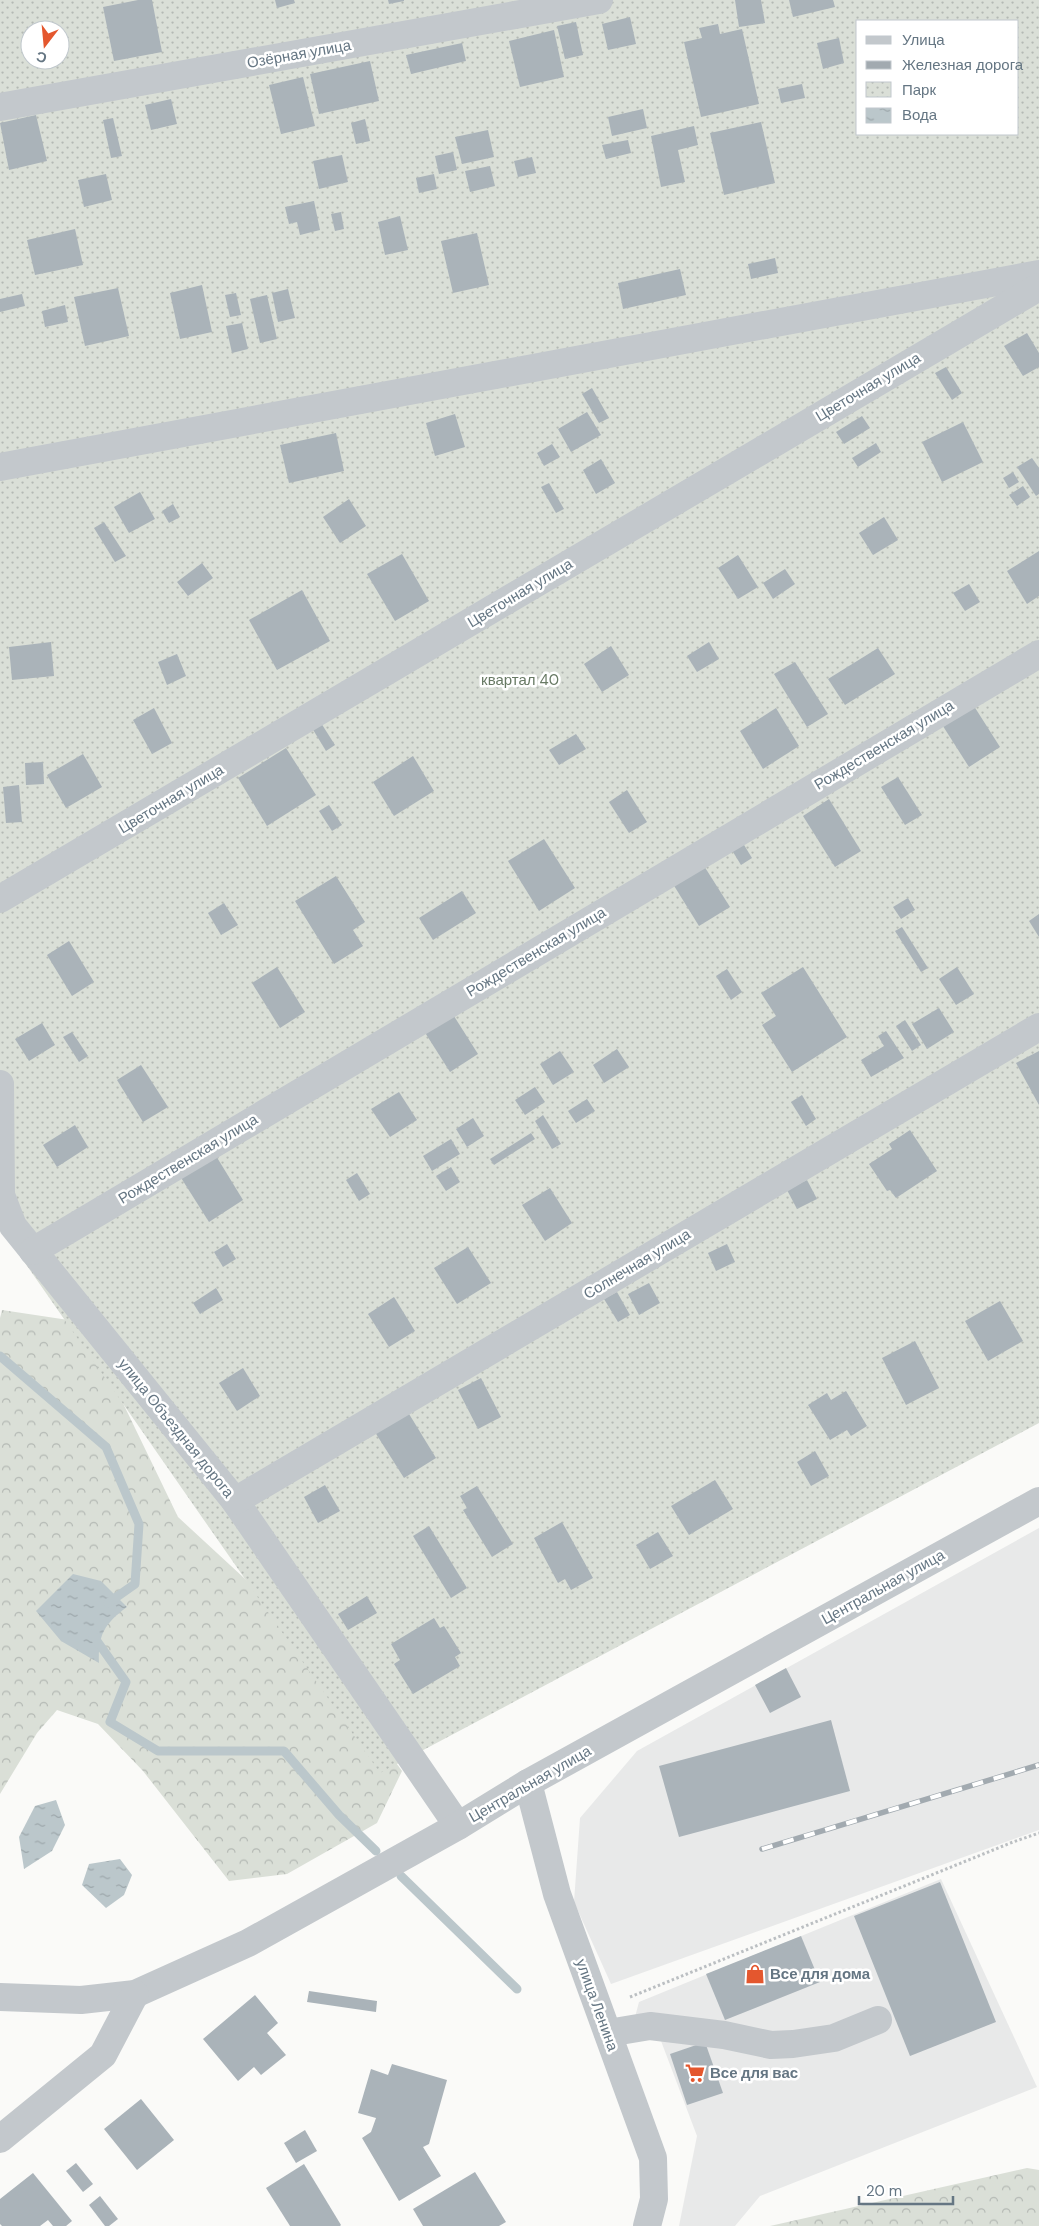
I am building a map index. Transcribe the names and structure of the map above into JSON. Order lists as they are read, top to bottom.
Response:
{
  "streets": {
    "street": [
      "Озёрная улица",
      "Цветочная улица",
      "Рождественская улица",
      "Солнечная улица",
      "улица Объездная дорога",
      "Центральная улица",
      "улица Ленина"
    ]
  },
  "crossings": [
    ["Рождественская улица", "улица Объездная дорога"],
    ["Солнечная улица", "улица Объездная дорога"],
    ["улица Объездная дорога", "Центральная улица"],
    ["Центральная улица", "улица Ленина"]
  ],
  "parks": ["квартал 40"],
  "places": {
    "shop": ["Все для дома"],
    "supermarket": ["Все для вас"]
  },
  "legend": [
    "Улица",
    "Железная дорога",
    "Парк",
    "Вода"
  ],
  "scale_bar": "20 m",
  "north": "bottom"
}
